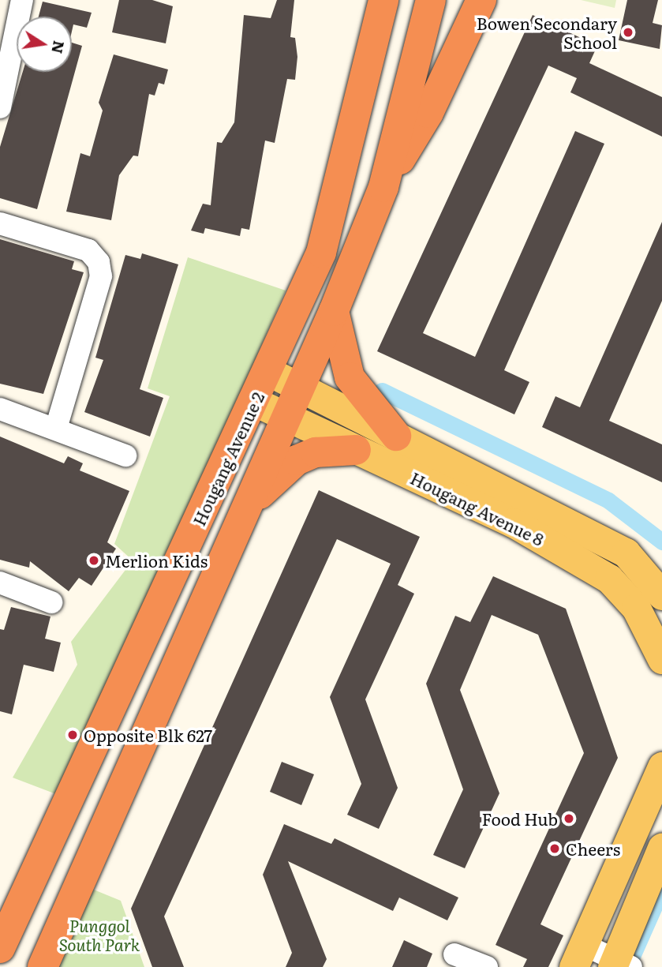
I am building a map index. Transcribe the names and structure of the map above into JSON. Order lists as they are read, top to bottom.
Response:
{
  "streets": {
    "highway": ["Hougang Avenue 2"],
    "main road": ["Hougang Avenue 8"]
  },
  "crossings": [
    ["Hougang Avenue 2", "Hougang Avenue 8"]
  ],
  "parks": ["Punggol South Park"],
  "places": [
    "Bowen Secondary School",
    "Merlion Kids",
    "Opposite Blk 627",
    "Food Hub",
    "Cheers"
  ],
  "north": "right"
}
